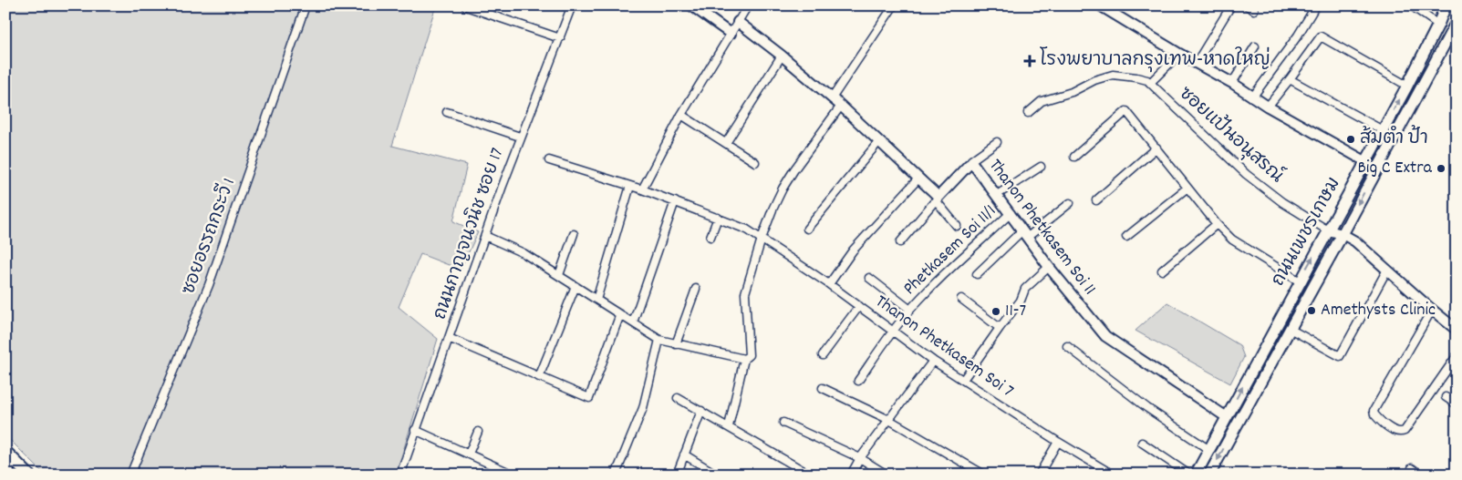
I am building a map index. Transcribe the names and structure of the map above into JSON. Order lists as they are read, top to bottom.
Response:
{
  "streets": {
    "main road": ["ถนนเพชรเกษม"],
    "street": [
      "ซอยแป้นอนุสรณ์",
      "Thanon Phetkasem Soi 11",
      "ถนนกาญจนวนิช ซอย 17",
      "ซอยอรรถกระวี 1",
      "Phetkasem Soi 11/1",
      "Thanon Phetkasem Soi 7"
    ]
  },
  "crossings": [
    ["ซอยแป้นอนุสรณ์", "ถนนเพชรเกษม"],
    ["Thanon Phetkasem Soi 11", "ถนนเพชรเกษม"],
    ["Thanon Phetkasem Soi 11", "Phetkasem Soi 11/1"],
    ["Phetkasem Soi 11/1", "Thanon Phetkasem Soi 7"]
  ],
  "places": {
    "health": ["โรงพยาบาลกรุงเทพ-หาดใหญ่"],
    "other": [
      "ส้มตำ ป้า",
      "Big C Extra",
      "Amethysts Clinic",
      "11-7"
    ]
  }
}
